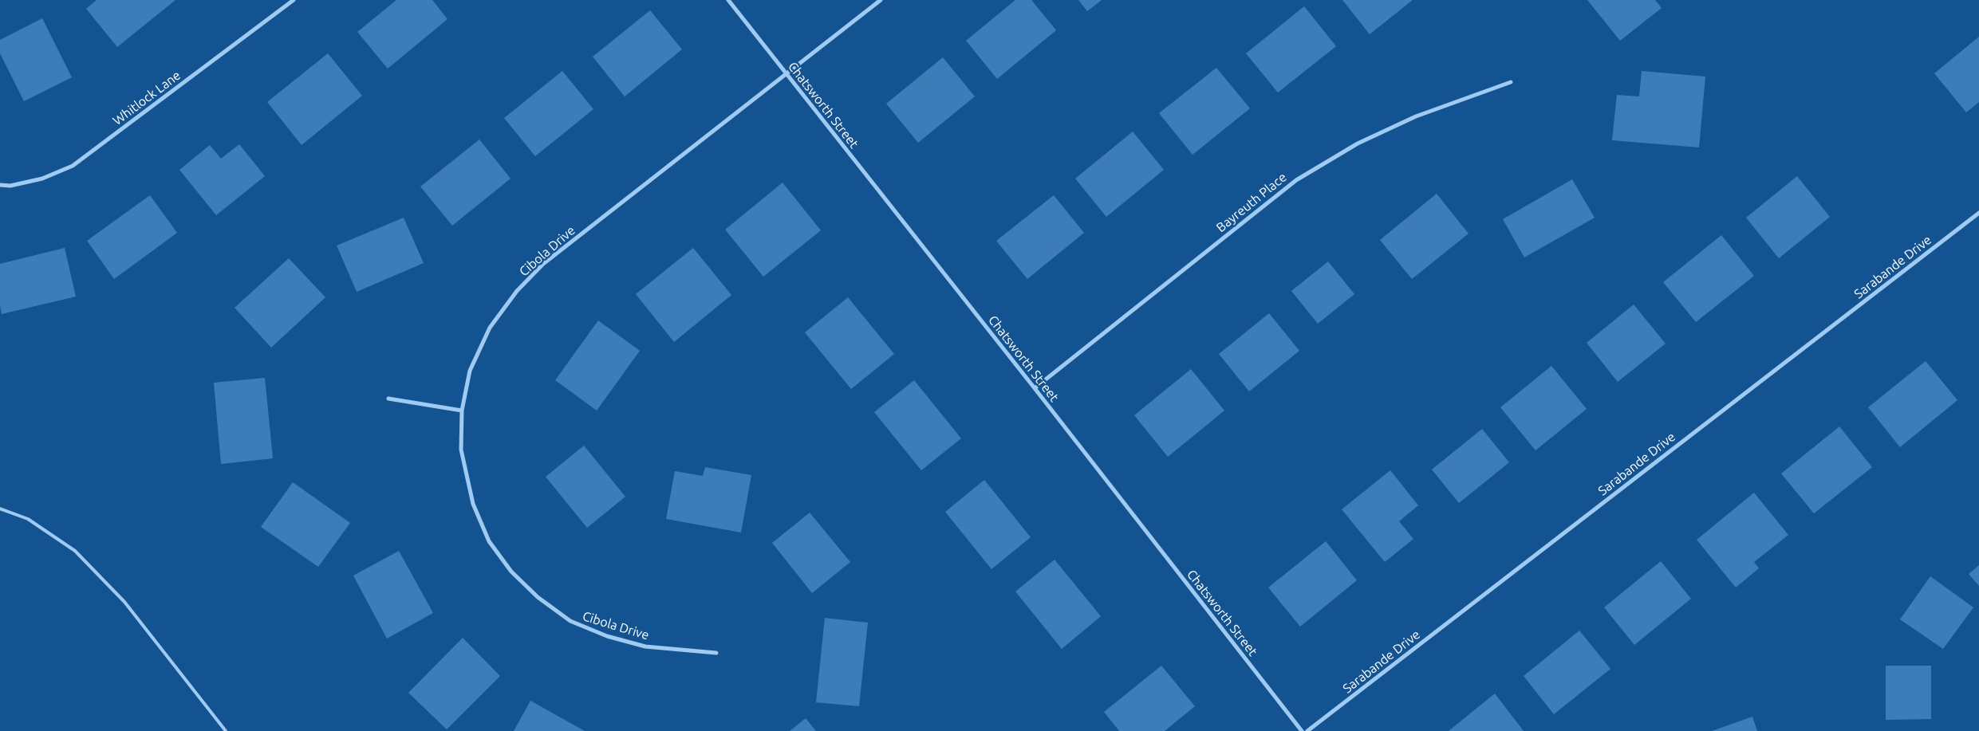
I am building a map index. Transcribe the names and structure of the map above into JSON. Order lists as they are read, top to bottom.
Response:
{
  "streets": {
    "street": [
      "Whitlock Lane",
      "Chatsworth Street",
      "Bayreuth Place",
      "Cibola Drive",
      "Sarabande Drive"
    ]
  },
  "crossings": [
    ["Chatsworth Street", "Bayreuth Place"],
    ["Chatsworth Street", "Cibola Drive"]
  ]
}
